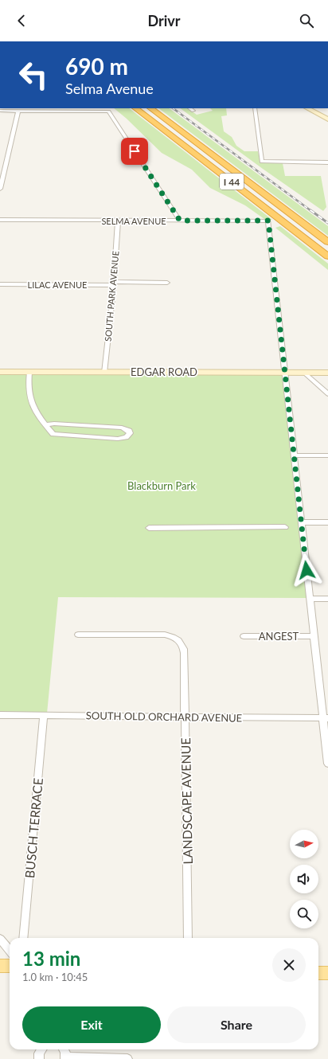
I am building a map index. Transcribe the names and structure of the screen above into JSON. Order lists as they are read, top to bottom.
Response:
{
  "streets": {
    "highway": ["I 44"],
    "street": [
      "SELMA AVENUE",
      "LILAC AVENUE",
      "SOUTH PARK AVENUE",
      "EDGAR ROAD",
      "ANGEST",
      "SOUTH OLD ORCHARD AVENUE",
      "LANDSCAPE AVENUE",
      "BUSCH TERRACE"
    ]
  },
  "crossings": [
    ["SELMA AVENUE", "SOUTH PARK AVENUE"],
    ["SELMA AVENUE", "EDGAR ROAD"],
    ["LILAC AVENUE", "SOUTH PARK AVENUE"],
    ["SOUTH PARK AVENUE", "EDGAR ROAD"],
    ["SOUTH OLD ORCHARD AVENUE", "LANDSCAPE AVENUE"],
    ["SOUTH OLD ORCHARD AVENUE", "BUSCH TERRACE"]
  ],
  "parks": ["Blackburn Park"],
  "north": "right",
  "page": {
    "header": "Drivr",
    "turn": ["690 m", "Selma Avenue"],
    "heading": ["13 min", "1.0 km · 10:45"],
    "buttons": ["Exit", "Share"]
  }
}
